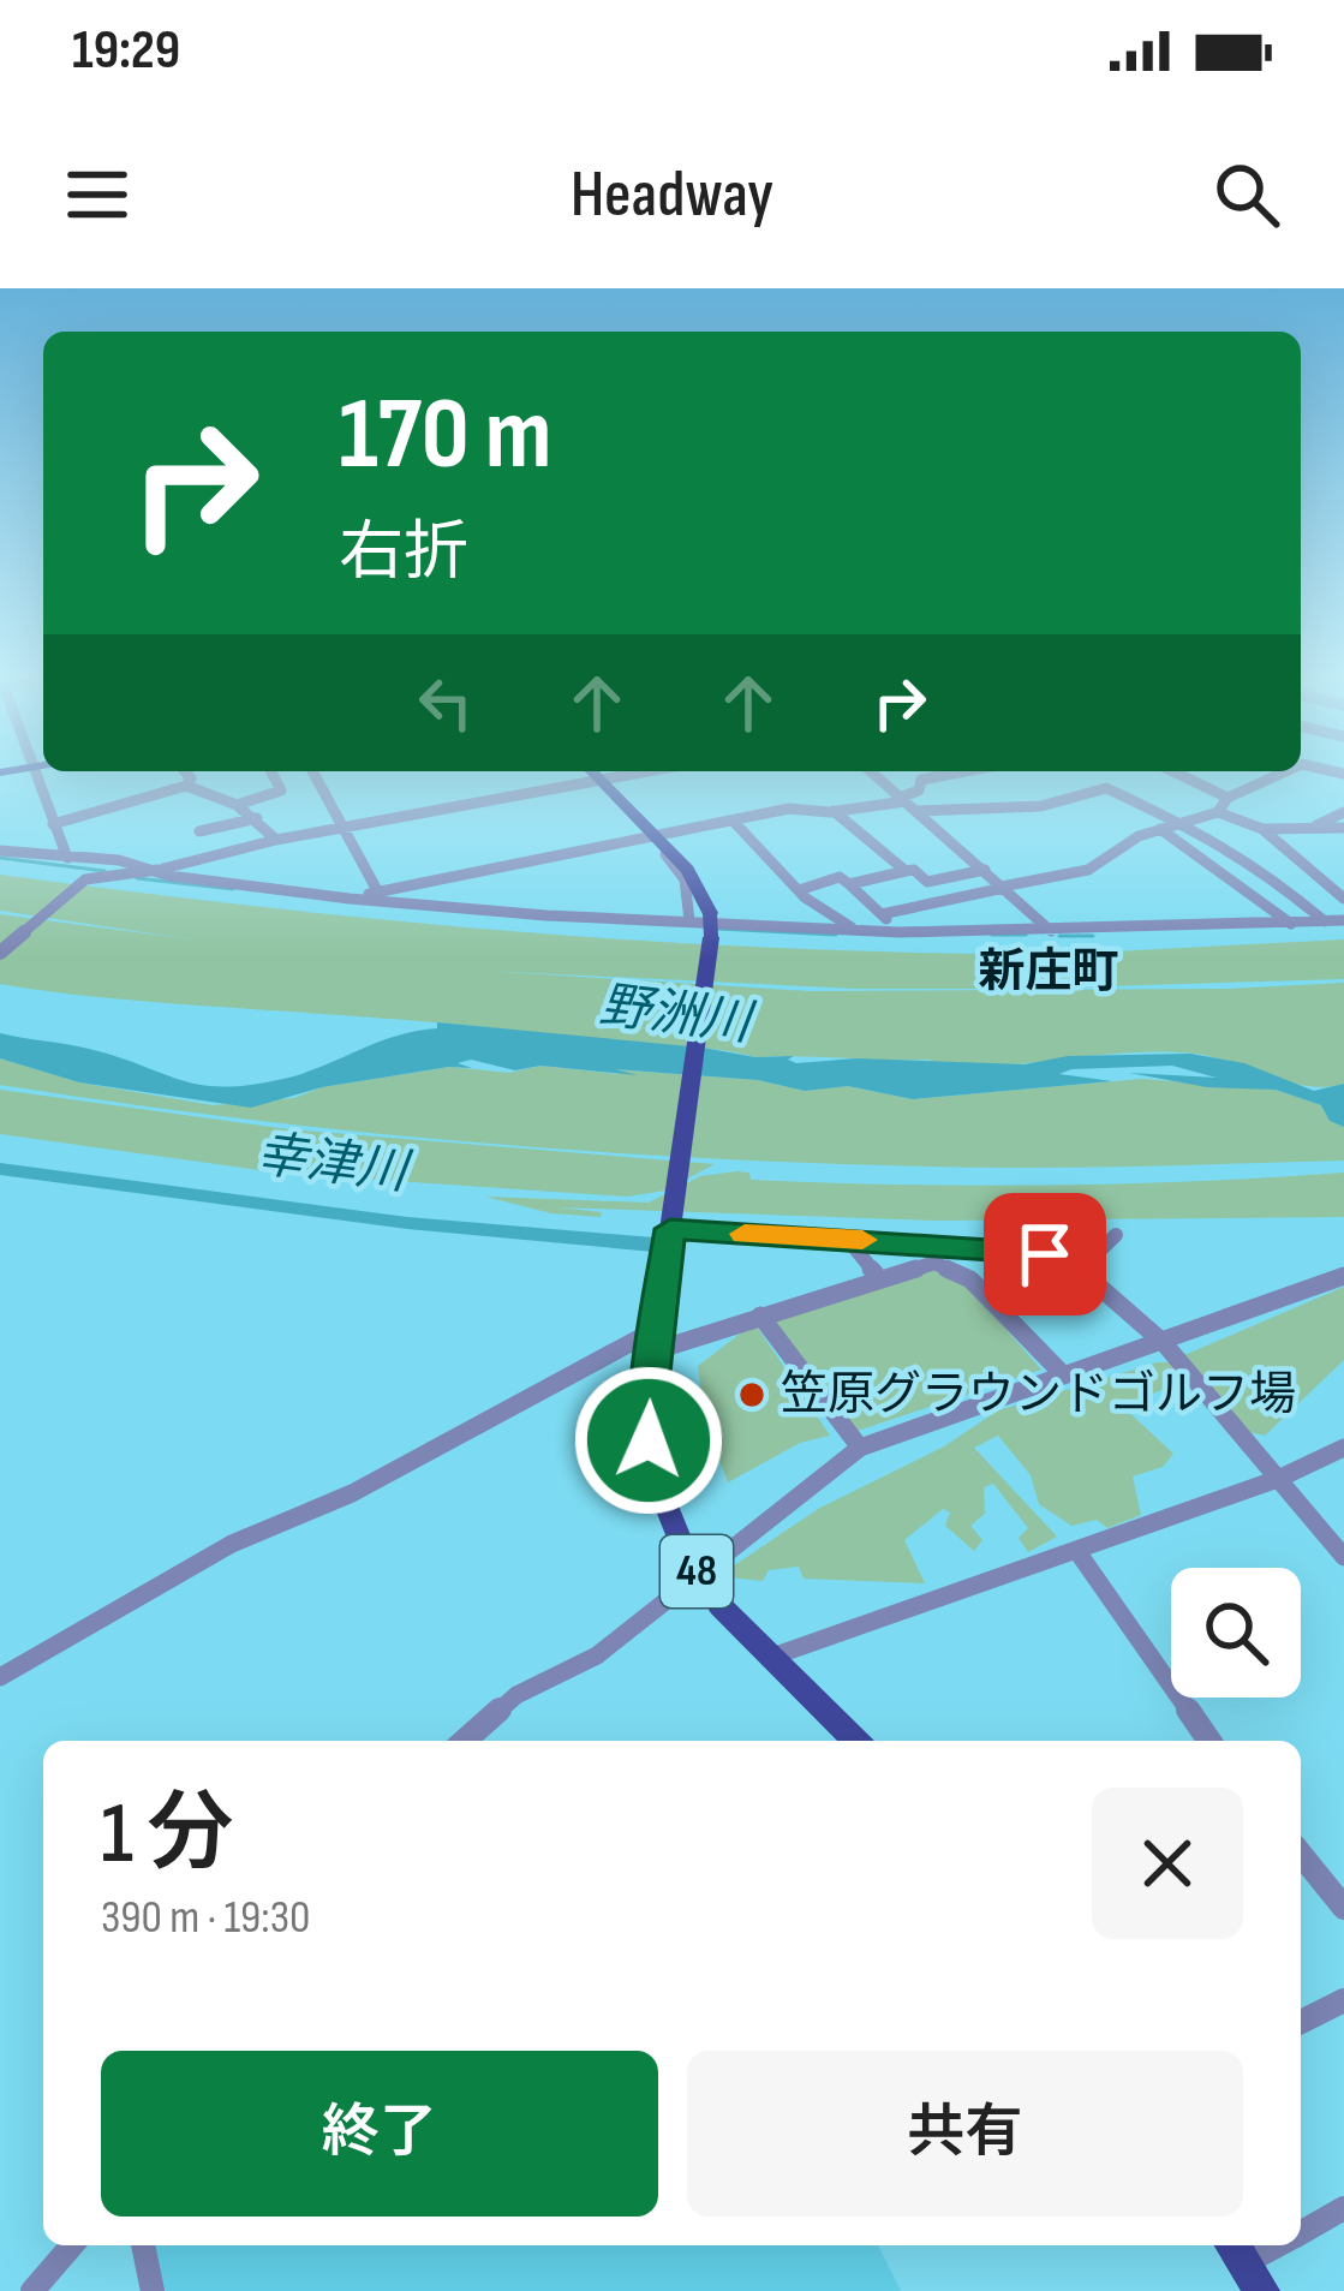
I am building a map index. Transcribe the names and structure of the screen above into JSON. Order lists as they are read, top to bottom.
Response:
{
  "streets": {
    "main road": ["48"]
  },
  "districts": ["新庄町"],
  "water": ["野洲川", "幸津川"],
  "places": ["笠原グラウンドゴルフ場"],
  "page": {
    "status": "19:29",
    "header": "Headway",
    "turn": ["170 m", "右折"],
    "heading": ["1 分", "390 m · 19:30"],
    "buttons": ["終了", "共有"]
  }
}
